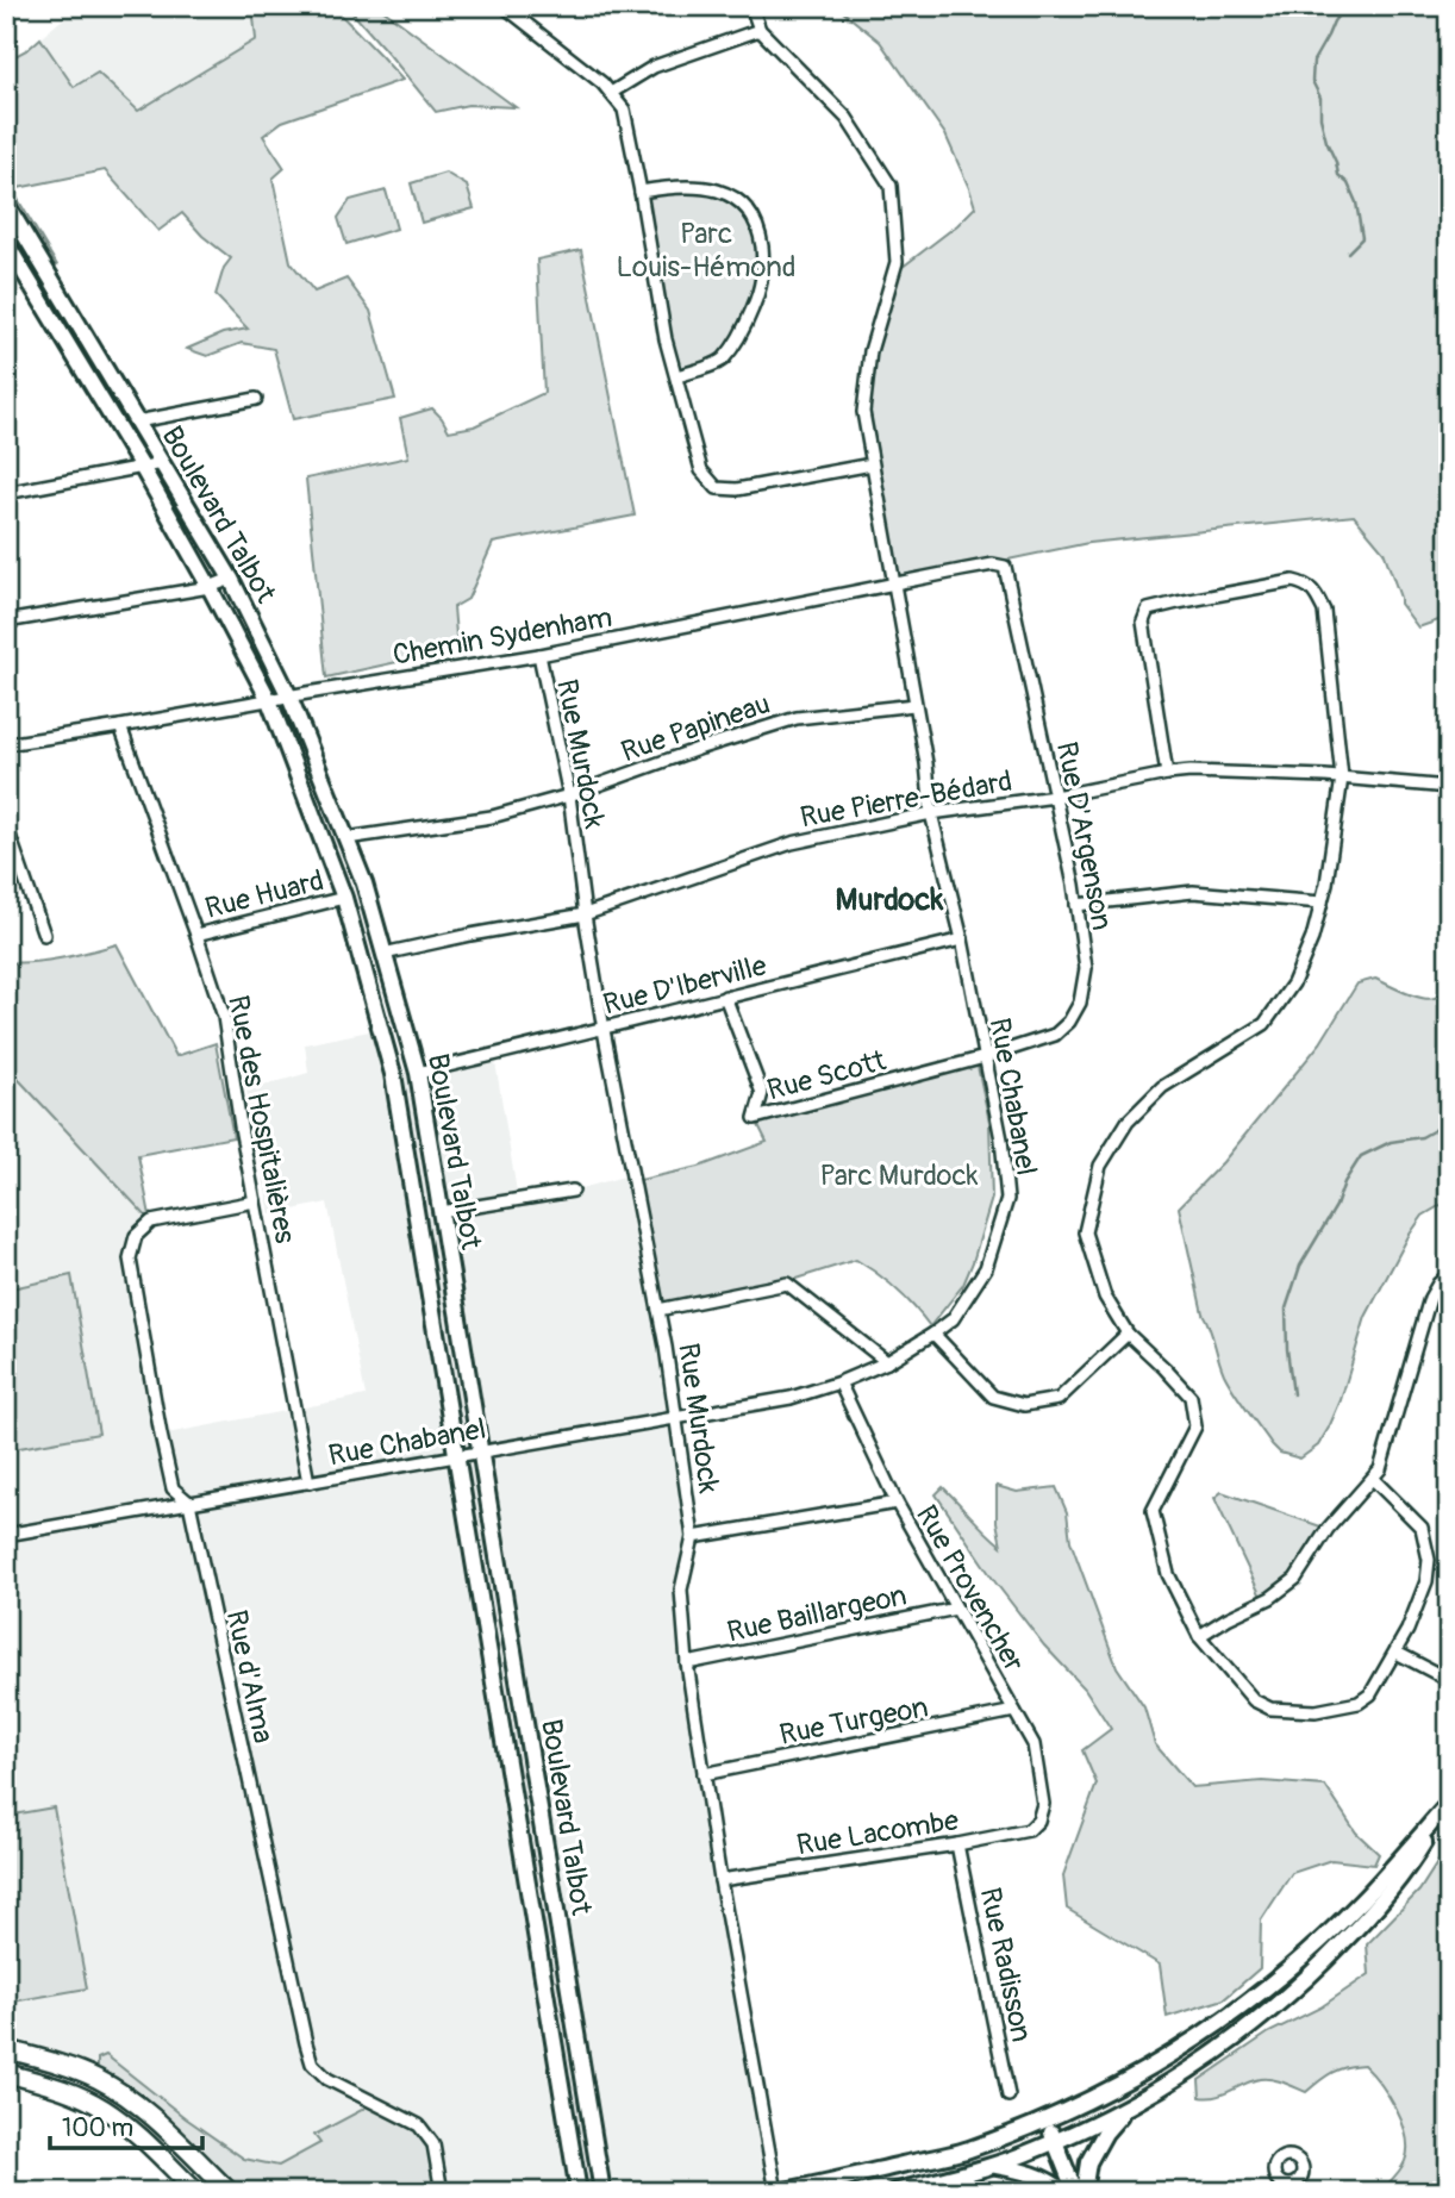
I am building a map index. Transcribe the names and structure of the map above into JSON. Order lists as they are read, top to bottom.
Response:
{
  "streets": {
    "main road": ["Boulevard Talbot"],
    "street": [
      "Chemin Sydenham",
      "Rue Papineau",
      "Rue Murdock",
      "Rue Pierre-Bédard",
      "Rue D'Argenson",
      "Rue Huard",
      "Rue D'Iberville",
      "Rue Scott",
      "Rue Chabanel",
      "Rue des Hospitalières",
      "Rue Provencher",
      "Rue Baillargeon",
      "Rue d'Alma",
      "Rue Turgeon",
      "Rue Lacombe",
      "Rue Radisson"
    ]
  },
  "crossings": [
    ["Boulevard Talbot", "Chemin Sydenham"],
    ["Boulevard Talbot", "Rue Papineau"],
    ["Boulevard Talbot", "Rue Pierre-Bédard"],
    ["Boulevard Talbot", "Rue Huard"],
    ["Boulevard Talbot", "Rue D'Iberville"],
    ["Boulevard Talbot", "Rue Chabanel"],
    ["Chemin Sydenham", "Rue Murdock"],
    ["Chemin Sydenham", "Rue D'Argenson"],
    ["Chemin Sydenham", "Rue Chabanel"],
    ["Chemin Sydenham", "Rue des Hospitalières"],
    ["Rue Papineau", "Rue Murdock"],
    ["Rue Papineau", "Rue Chabanel"],
    ["Rue Murdock", "Rue Pierre-Bédard"],
    ["Rue Murdock", "Rue D'Iberville"],
    ["Rue Murdock", "Rue Chabanel"],
    ["Rue Murdock", "Rue Baillargeon"],
    ["Rue Murdock", "Rue Turgeon"],
    ["Rue Murdock", "Rue Lacombe"],
    ["Rue Pierre-Bédard", "Rue D'Argenson"],
    ["Rue Pierre-Bédard", "Rue Chabanel"],
    ["Rue D'Argenson", "Rue Scott"],
    ["Rue D'Argenson", "Rue Chabanel"],
    ["Rue Huard", "Rue des Hospitalières"],
    ["Rue D'Iberville", "Rue Scott"],
    ["Rue D'Iberville", "Rue Chabanel"],
    ["Rue Scott", "Rue Chabanel"],
    ["Rue Chabanel", "Rue des Hospitalières"],
    ["Rue Chabanel", "Rue Provencher"],
    ["Rue Chabanel", "Rue d'Alma"],
    ["Rue des Hospitalières", "Rue d'Alma"],
    ["Rue Provencher", "Rue Baillargeon"],
    ["Rue Provencher", "Rue Turgeon"],
    ["Rue Provencher", "Rue Lacombe"],
    ["Rue Lacombe", "Rue Radisson"]
  ],
  "districts": ["Murdock"],
  "parks": ["Parc Louis-Hémond", "Parc Murdock"],
  "scale_bar": "100 m"
}
